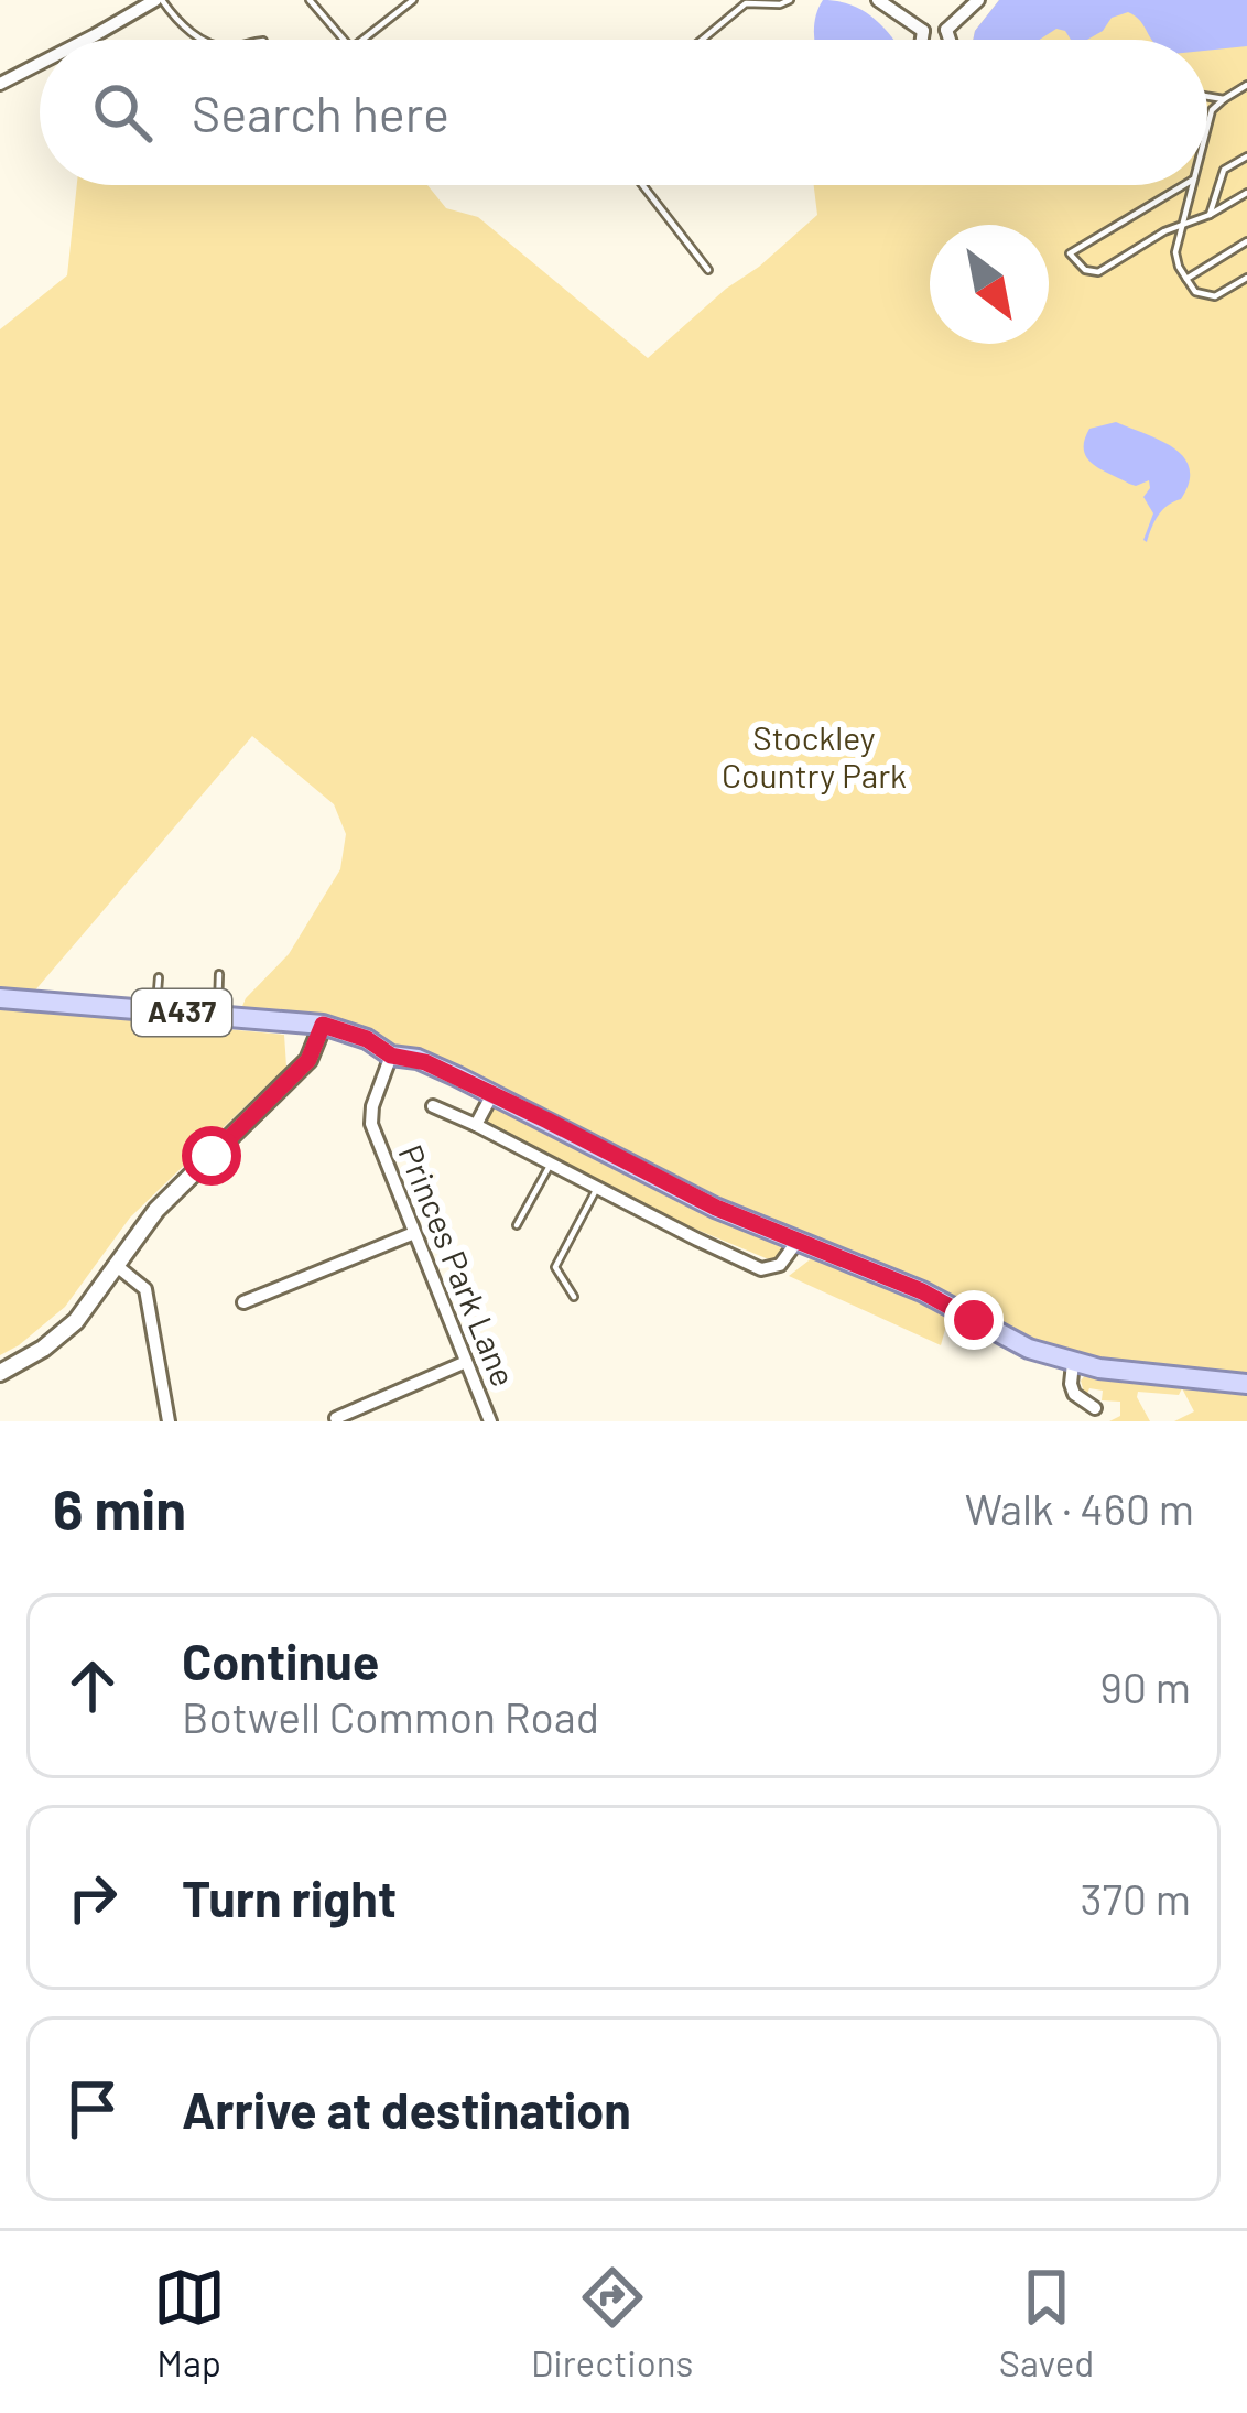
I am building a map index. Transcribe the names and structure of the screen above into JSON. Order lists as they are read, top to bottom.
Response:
{
  "streets": {
    "main road": ["A437"],
    "street": ["Princes Park Lane"]
  },
  "crossings": [
    ["A437", "Princes Park Lane"]
  ],
  "parks": ["Stockley Country Park"],
  "north": "bottom right",
  "page": {
    "search": "Search here",
    "heading": ["6 min", "Walk · 460 m"],
    "list": [
      ["Continue", "Botwell Common Road", "90 m"],
      ["Turn right", "370 m"],
      "Arrive at destination"
    ],
    "nav": ["Map", "Directions", "Saved"]
  }
}
